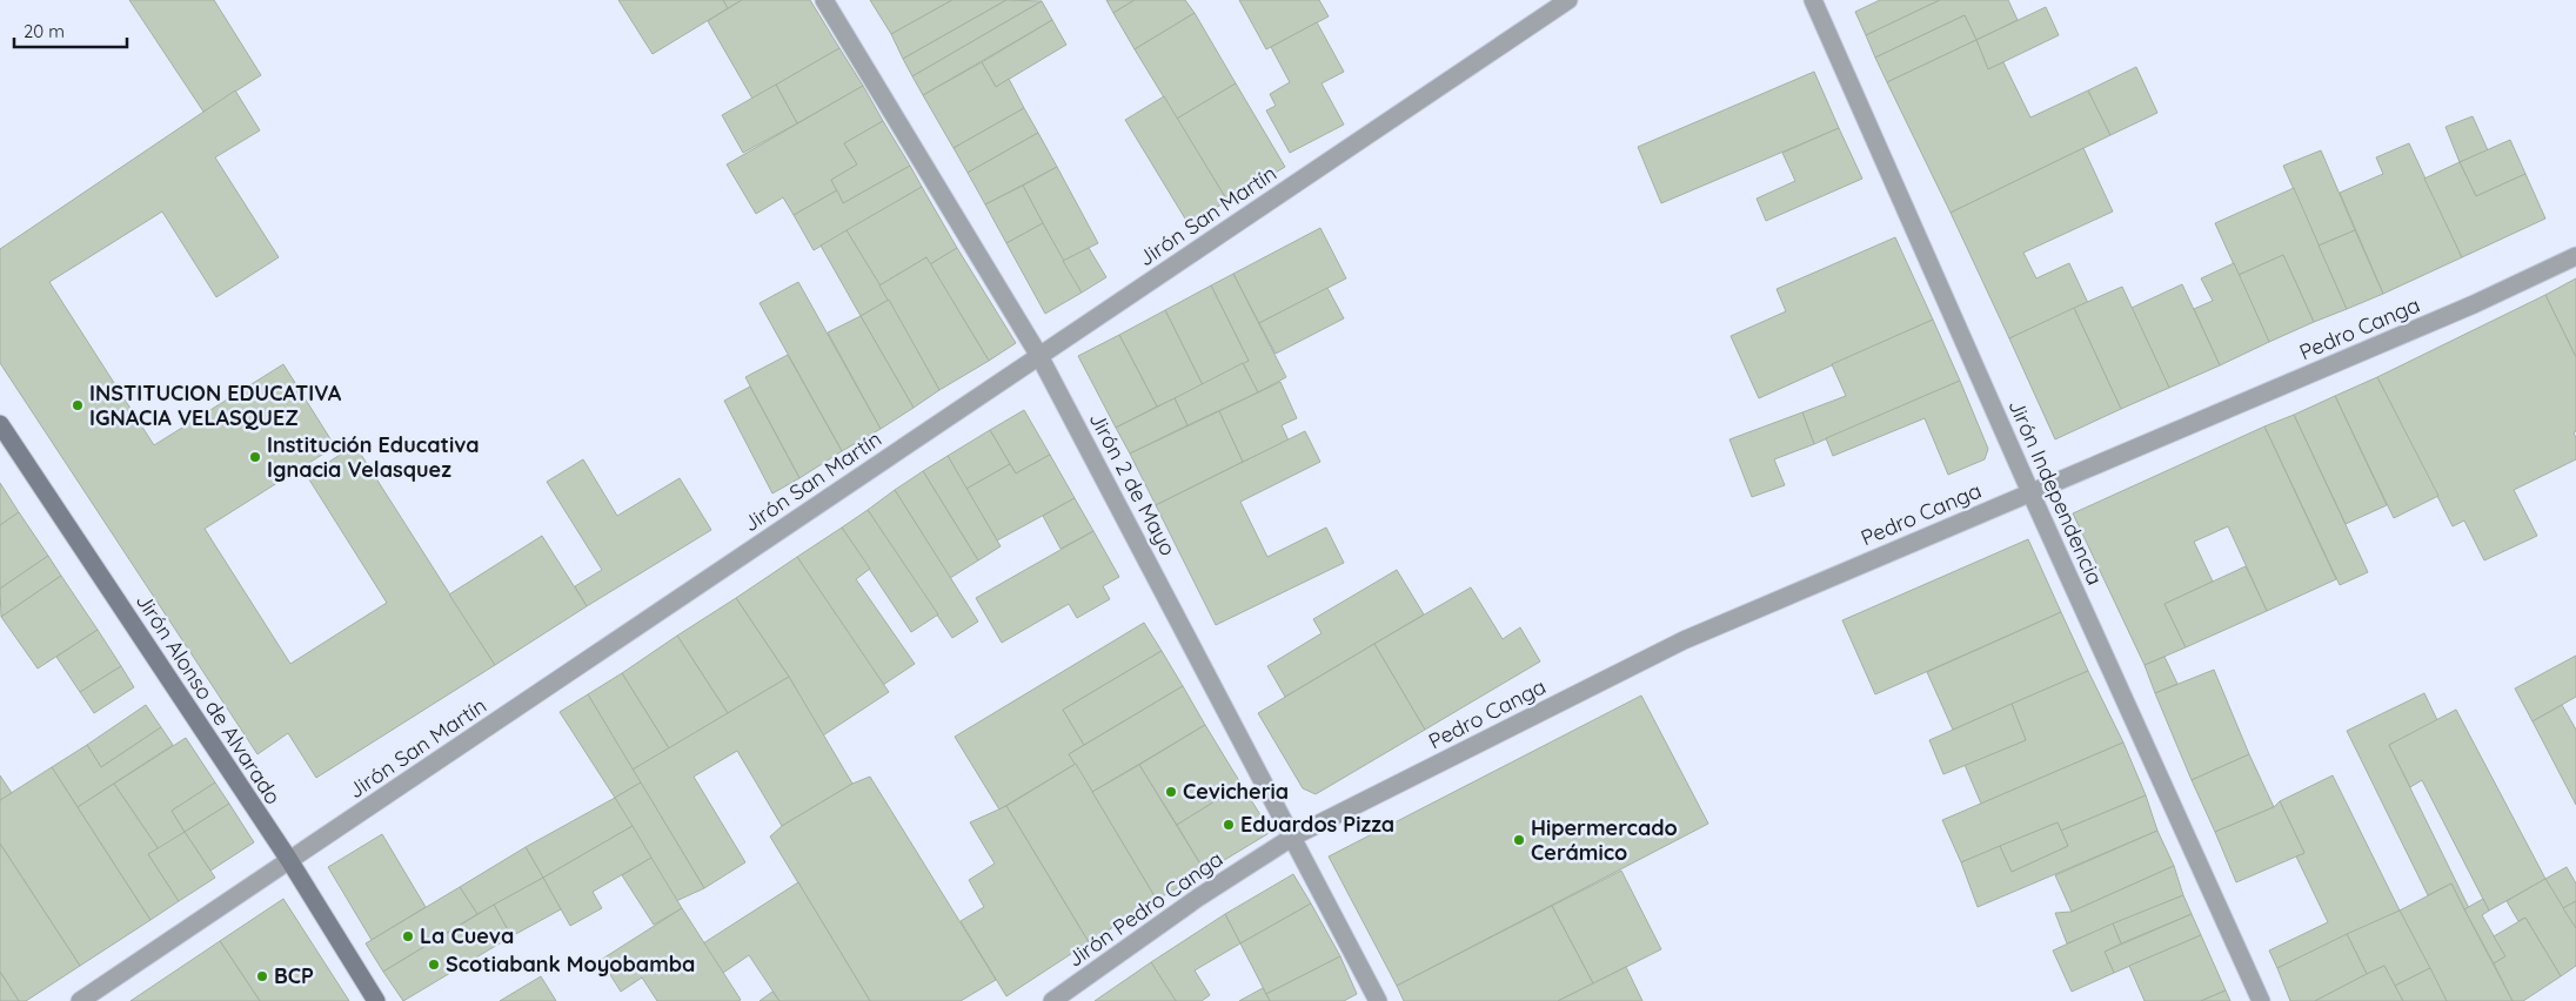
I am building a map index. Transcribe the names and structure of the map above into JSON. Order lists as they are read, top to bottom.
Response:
{
  "streets": {
    "main road": ["Jirón Alonso de Alvarado"],
    "street": [
      "Jirón San Martín",
      "Pedro Canga",
      "Jirón 2 de Mayo",
      "Jirón Independencia",
      "Jirón Pedro Canga"
    ]
  },
  "crossings": [
    ["Jirón San Martín", "Jirón 2 de Mayo"],
    ["Jirón San Martín", "Jirón Alonso de Alvarado"],
    ["Pedro Canga", "Jirón 2 de Mayo"],
    ["Pedro Canga", "Jirón Independencia"],
    ["Pedro Canga", "Jirón Pedro Canga"],
    ["Jirón 2 de Mayo", "Jirón Pedro Canga"]
  ],
  "places": [
    "INSTITUCION EDUCATIVA IGNACIA VELASQUEZ",
    "Institución Educativa Ignacia Velasquez",
    "Cevicheria",
    "Eduardos Pizza",
    "Hipermercado Cerámico",
    "La Cueva",
    "Scotiabank Moyobamba",
    "BCP"
  ],
  "scale_bar": "20 m"
}
